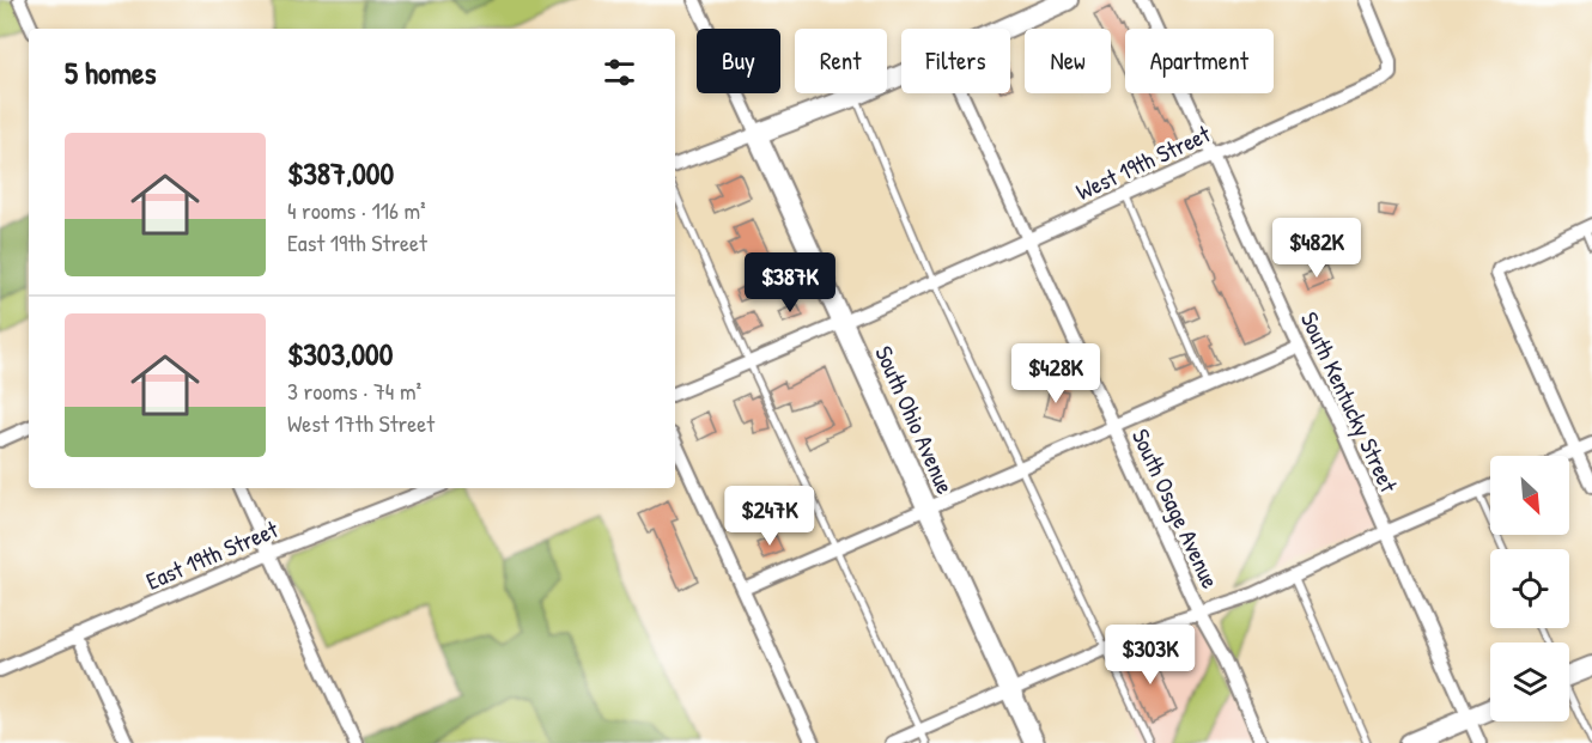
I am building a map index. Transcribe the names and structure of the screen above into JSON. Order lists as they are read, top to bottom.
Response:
{
  "streets": {
    "street": [
      "West 19th Street",
      "South Kentucky Street",
      "South Ohio Avenue",
      "South Osage Avenue",
      "East 19th Street"
    ]
  },
  "crossings": [
    ["West 19th Street", "South Kentucky Street"],
    ["West 19th Street", "South Ohio Avenue"],
    ["West 19th Street", "South Osage Avenue"]
  ],
  "north": "bottom right",
  "page": {
    "chip": [
      "Buy",
      "Rent",
      "Filters",
      "New",
      "Apartment"
    ],
    "heading": "5 homes",
    "list": [
      {
        "name": "$387,000",
        "note": "4 rooms · 116 m² · East 19th Street"
      },
      {
        "name": "$303,000",
        "note": "3 rooms · 74 m² · West 17th Street"
      }
    ],
    "price": [
      "$482K",
      "$387K",
      "$428K",
      "$247K",
      "$303K"
    ]
  }
}
